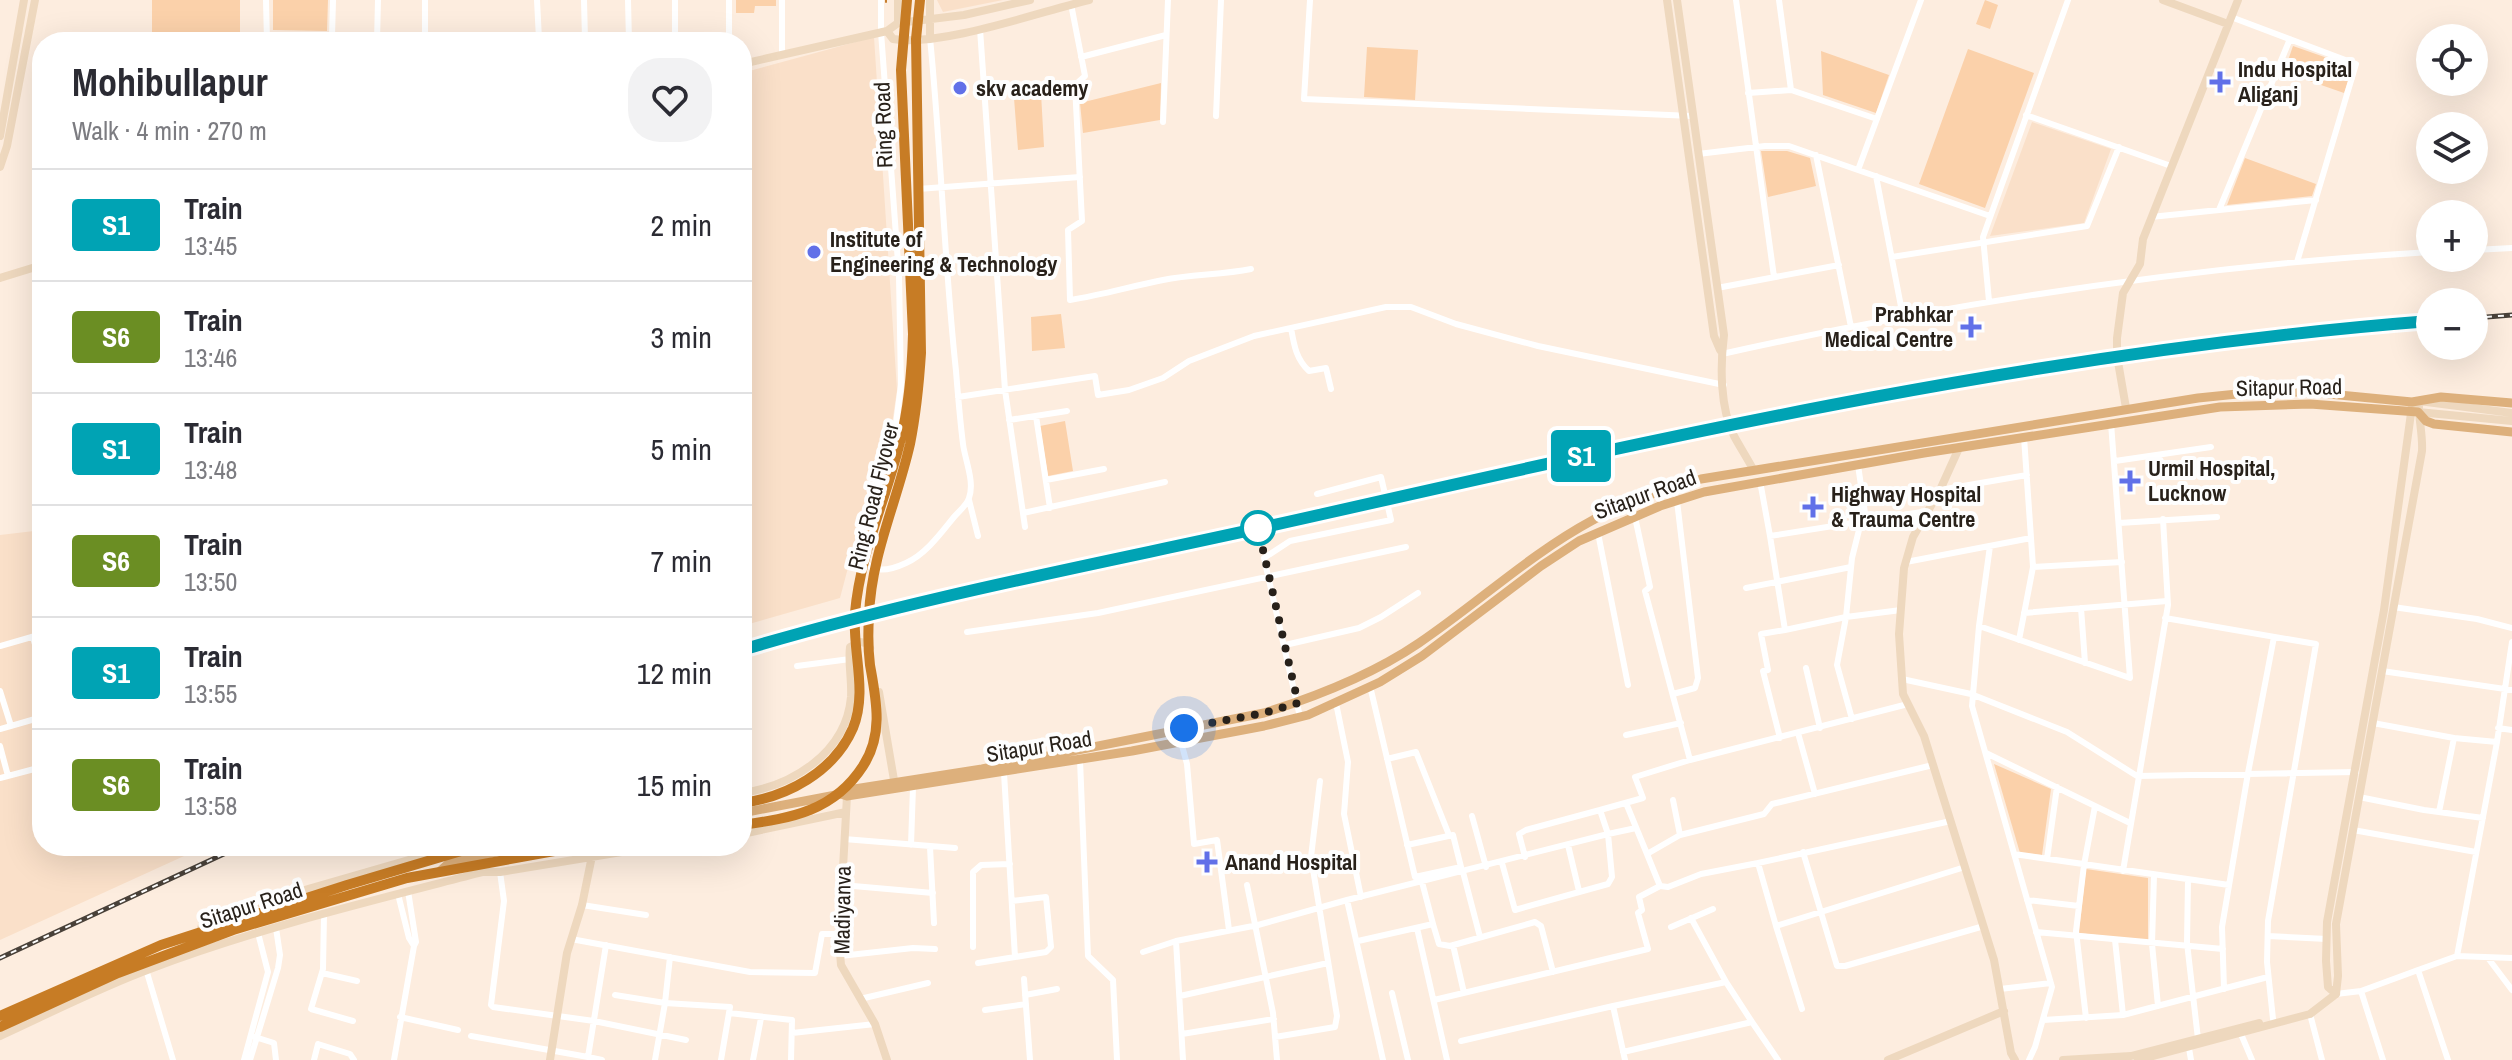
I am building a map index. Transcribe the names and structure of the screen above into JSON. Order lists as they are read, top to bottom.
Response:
{
  "streets": {
    "highway": ["Ring Road", "Sitapur Road", "Ring Road Flyover"],
    "street": ["Madiyanva"]
  },
  "crossings": [
    ["Ring Road", "Ring Road Flyover"],
    ["Sitapur Road", "Madiyanva"]
  ],
  "places": {
    "health": [
      "Indu Hospital Aliganj",
      "Prabhkar Medical Centre",
      "Urmil Hospital, Lucknow",
      "Highway Hospital & Trauma Centre",
      "Anand Hospital"
    ],
    "other": ["skv academy", "Institute of Engineering & Technology"]
  },
  "page": {
    "on_map": "S1",
    "map_buttons": ["+", "−"],
    "heading": ["Mohibullapur", "Walk · 4 min · 270 m"],
    "list": [
      {
        "mark": "S1",
        "name": "Train",
        "note": "13:45",
        "value": "2 min"
      },
      {
        "mark": "S6",
        "name": "Train",
        "note": "13:46",
        "value": "3 min"
      },
      {
        "mark": "S1",
        "name": "Train",
        "note": "13:48",
        "value": "5 min"
      },
      {
        "mark": "S6",
        "name": "Train",
        "note": "13:50",
        "value": "7 min"
      },
      {
        "mark": "S1",
        "name": "Train",
        "note": "13:55",
        "value": "12 min"
      },
      {
        "mark": "S6",
        "name": "Train",
        "note": "13:58",
        "value": "15 min"
      }
    ]
  }
}
